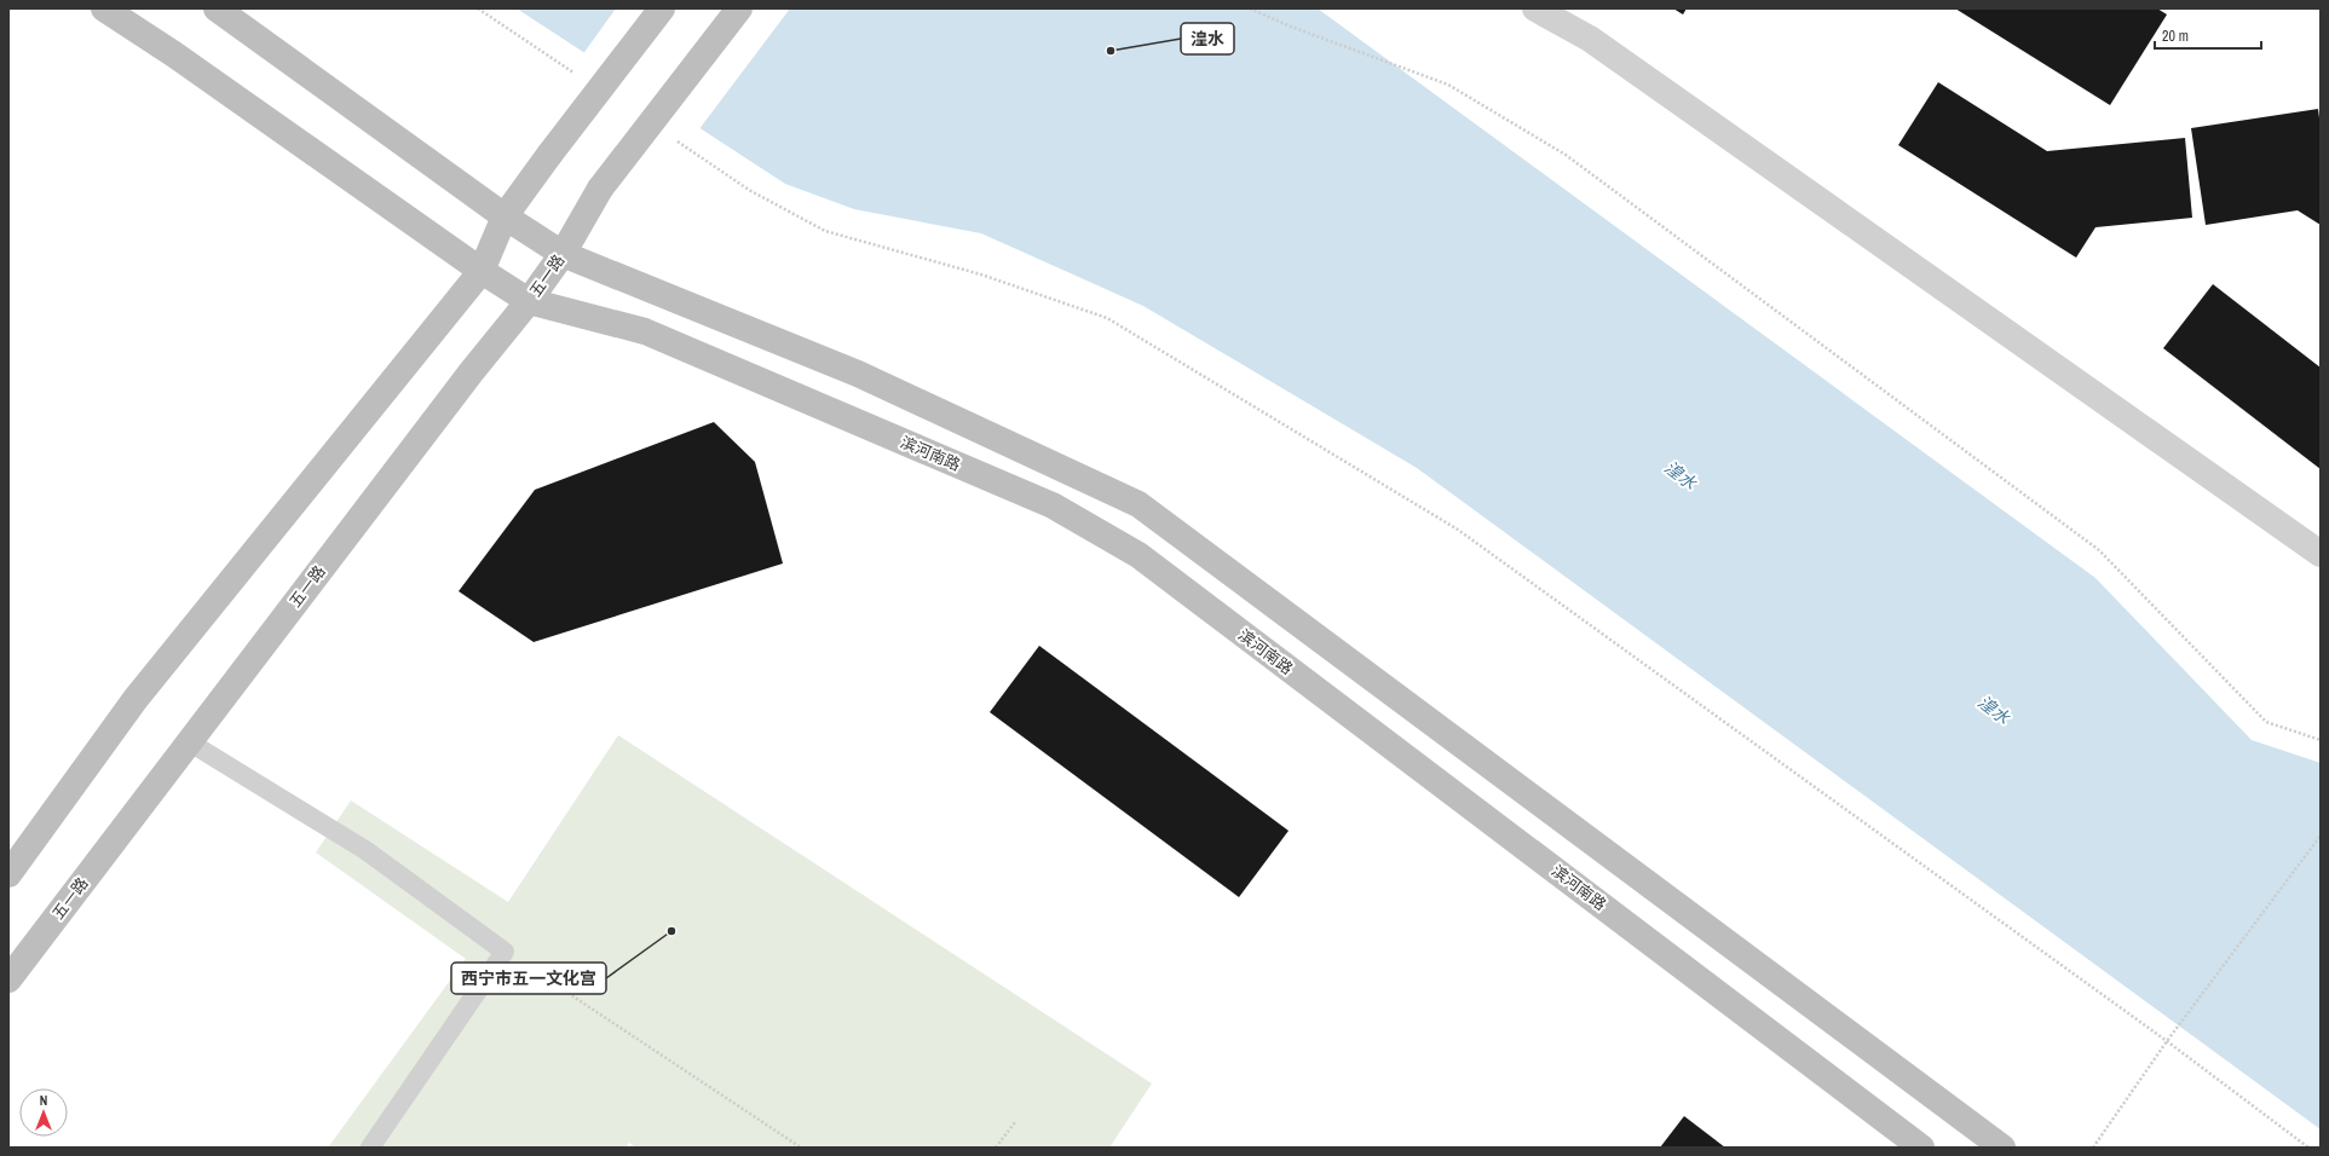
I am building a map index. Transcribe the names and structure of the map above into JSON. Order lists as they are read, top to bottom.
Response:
{
  "streets": {
    "main road": ["五一路", "滨河南路"]
  },
  "crossings": [
    ["五一路", "滨河南路"]
  ],
  "water": ["湟水"],
  "places": ["湟水", "西宁市五一文化宫"],
  "scale_bar": "20 m",
  "north": "top"
}
